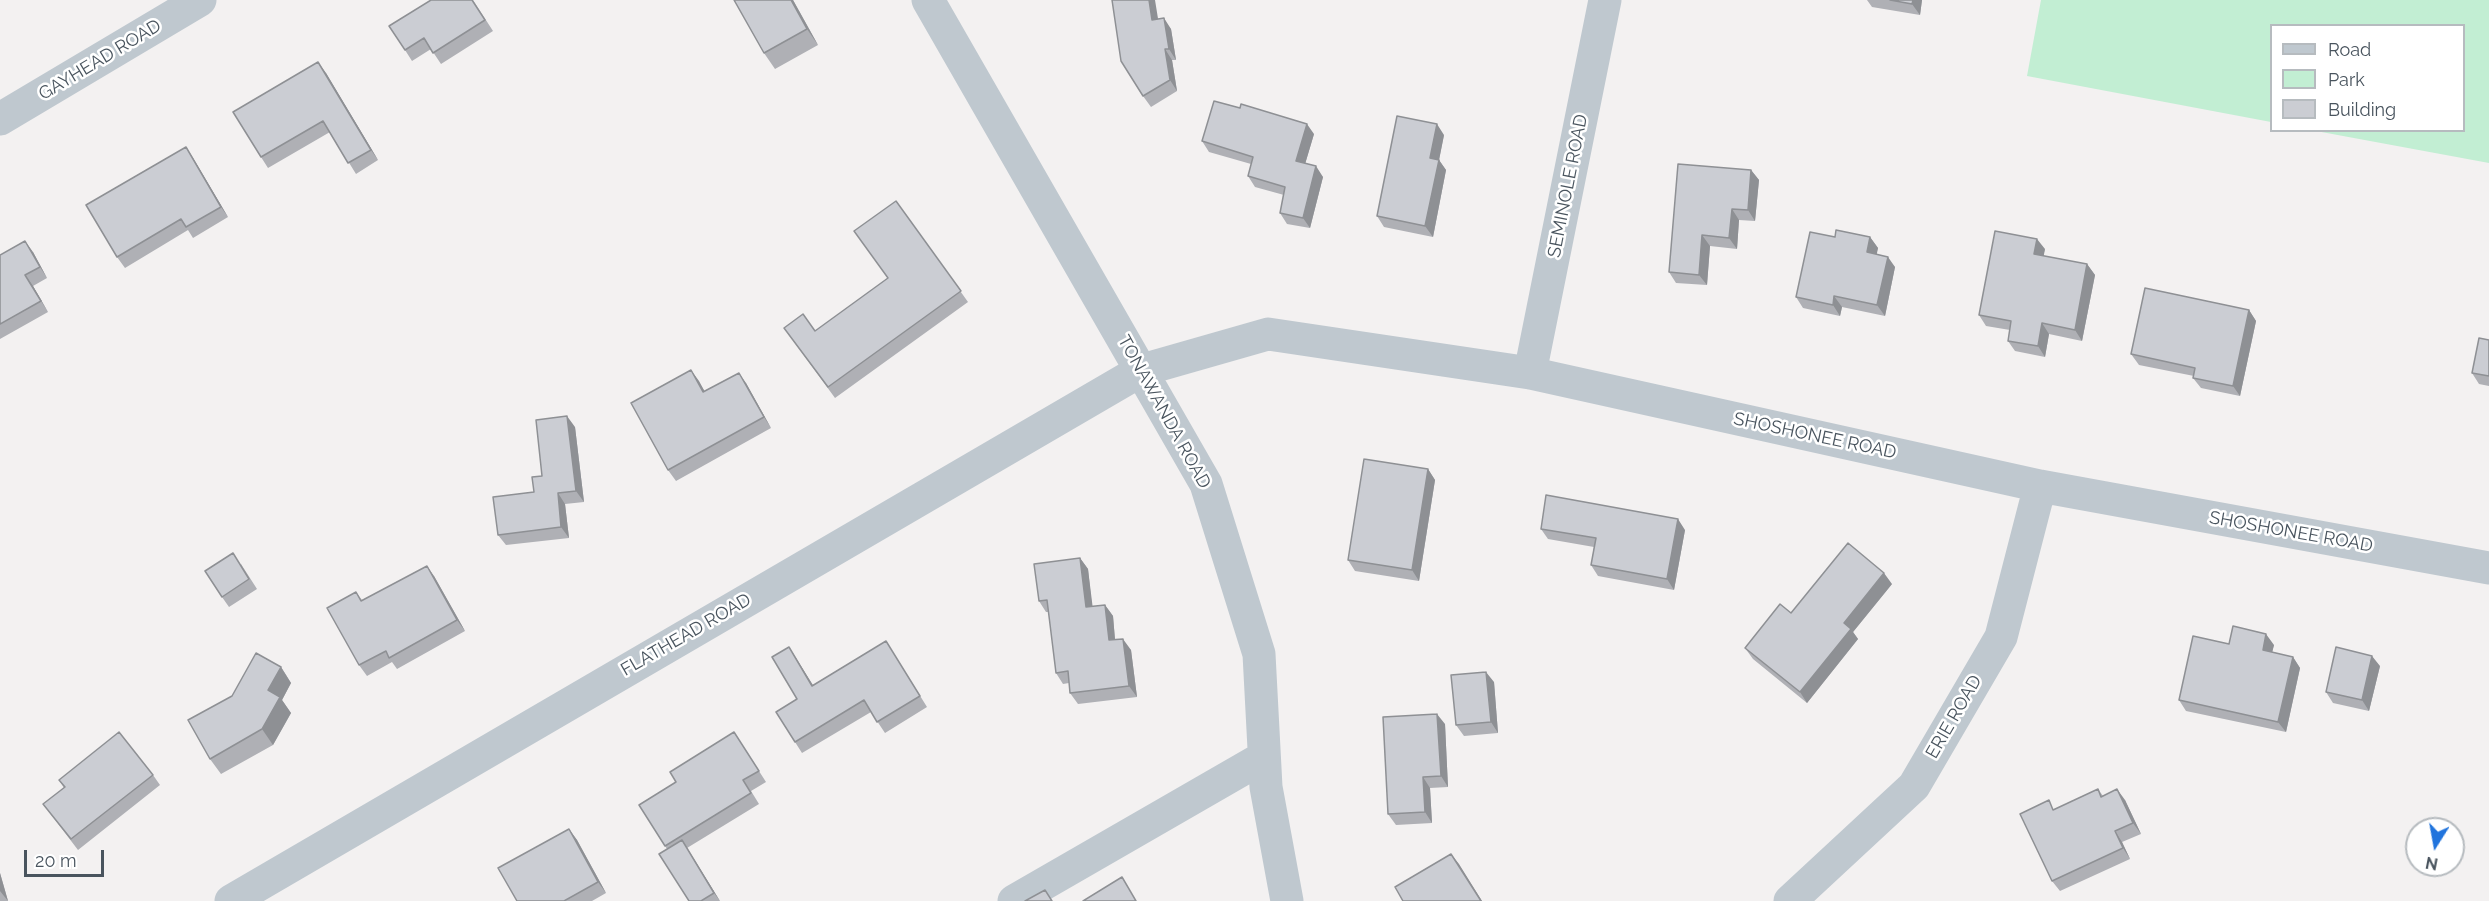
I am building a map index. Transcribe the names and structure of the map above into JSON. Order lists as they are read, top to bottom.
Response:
{
  "streets": {
    "street": [
      "GAYHEAD ROAD",
      "SEMINOLE ROAD",
      "TONAWANDA ROAD",
      "SHOSHONEE ROAD",
      "FLATHEAD ROAD",
      "ERIE ROAD"
    ]
  },
  "crossings": [
    ["SEMINOLE ROAD", "SHOSHONEE ROAD"],
    ["TONAWANDA ROAD", "SHOSHONEE ROAD"],
    ["TONAWANDA ROAD", "FLATHEAD ROAD"],
    ["SHOSHONEE ROAD", "FLATHEAD ROAD"],
    ["SHOSHONEE ROAD", "ERIE ROAD"]
  ],
  "legend": ["Road", "Park", "Building"],
  "scale_bar": "20 m",
  "north": "bottom"
}
